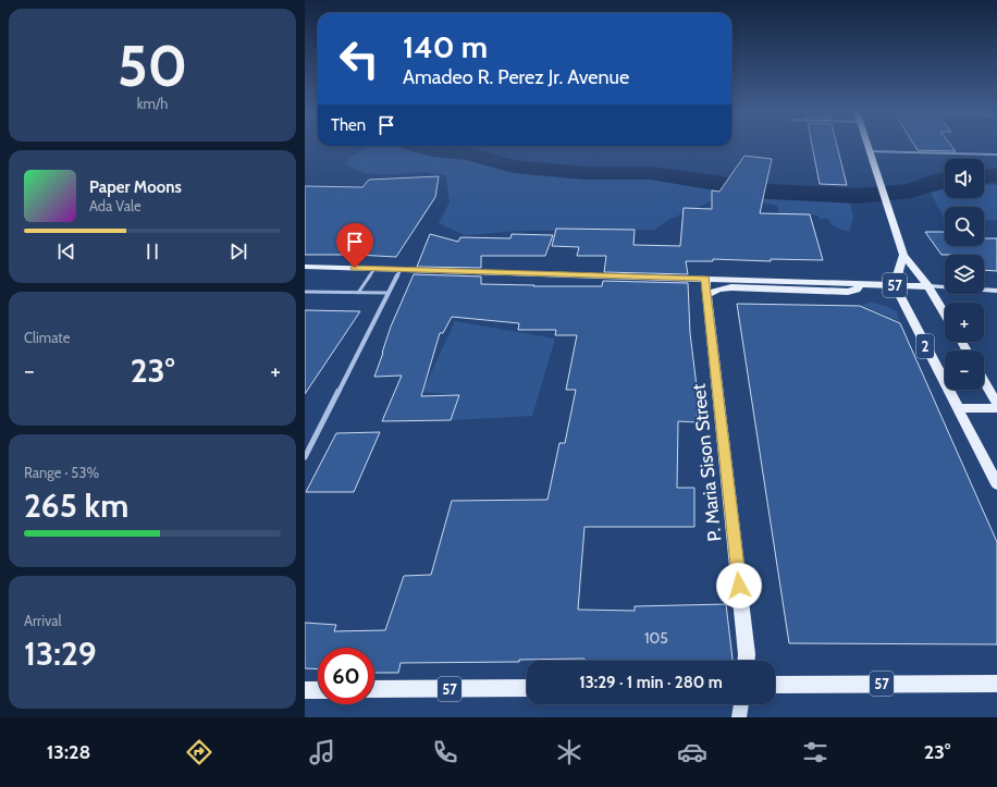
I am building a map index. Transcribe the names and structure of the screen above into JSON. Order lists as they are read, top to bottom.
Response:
{
  "streets": {
    "main road": ["57", "2", "P. Maria Sison Street"]
  },
  "crossings": [
    ["57", "2"],
    ["57", "P. Maria Sison Street"]
  ],
  "house_numbers": ["105"],
  "page": {
    "tile": [
      ["50", "km/h"],
      "Climate",
      ["Range · 53%", "265 km"],
      ["Arrival", "13:29"]
    ],
    "turn": ["140 m", "Amadeo R. Perez Jr. Avenue"],
    "then": "Then",
    "map_buttons": ["+", "−"],
    "song": ["Paper Moons", "Ada Vale"],
    "heat": ["−", "23°", "+"],
    "limit": "60",
    "trip": "13:29 · 1 min · 280 m",
    "tabs": ["13:28", "23°"]
  }
}
